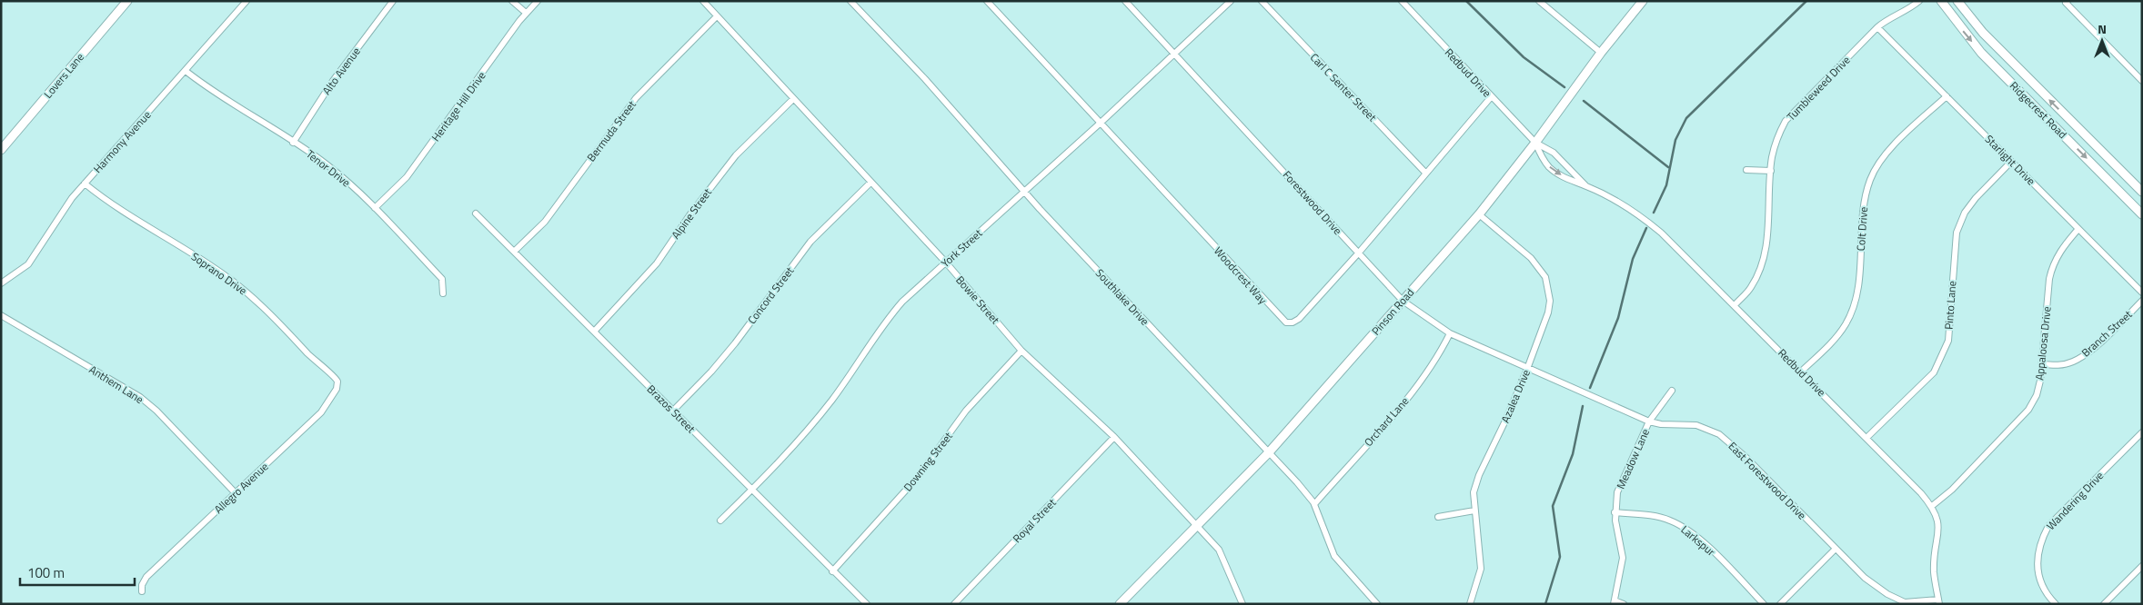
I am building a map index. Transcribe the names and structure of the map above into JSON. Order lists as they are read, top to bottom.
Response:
{
  "streets": {
    "main road": ["Lovers Lane", "Ridgecrest Road", "Pinson Road"],
    "street": [
      "Alto Avenue",
      "Redbud Drive",
      "Carl C Senter Street",
      "Tumbleweed Drive",
      "Heritage Hill Drive",
      "Bermuda Street",
      "Harmony Avenue",
      "Starlight Drive",
      "Tenor Drive",
      "Forestwood Drive",
      "Alpine Street",
      "Colt Drive",
      "York Street",
      "Soprano Drive",
      "Woodcrest Way",
      "Concord Street",
      "Southlake Drive",
      "Bowie Street",
      "Pinto Lane",
      "Branch Street",
      "Appaloosa Drive",
      "Anthem Lane",
      "Azalea Drive",
      "Brazos Street",
      "Orchard Lane",
      "Meadow Lane",
      "Downing Street",
      "East Forestwood Drive",
      "Allegro Avenue",
      "Wandering Drive",
      "Royal Street",
      "Larkspur"
    ]
  },
  "crossings": [
    ["Alto Avenue", "Tenor Drive"],
    ["Redbud Drive", "Tumbleweed Drive"],
    ["Redbud Drive", "Colt Drive"],
    ["Redbud Drive", "Woodcrest Way"],
    ["Redbud Drive", "Pinto Lane"],
    ["Redbud Drive", "Pinson Road"],
    ["Redbud Drive", "Appaloosa Drive"],
    ["Redbud Drive", "East Forestwood Drive"],
    ["Carl C Senter Street", "Woodcrest Way"],
    ["Tumbleweed Drive", "Starlight Drive"],
    ["Heritage Hill Drive", "Tenor Drive"],
    ["Bermuda Street", "Bowie Street"],
    ["Bermuda Street", "Brazos Street"],
    ["Harmony Avenue", "Tenor Drive"],
    ["Harmony Avenue", "Soprano Drive"],
    ["Starlight Drive", "Colt Drive"],
    ["Starlight Drive", "Pinto Lane"],
    ["Starlight Drive", "Appaloosa Drive"],
    ["Forestwood Drive", "York Street"],
    ["Forestwood Drive", "Woodcrest Way"],
    ["Forestwood Drive", "Pinson Road"],
    ["Forestwood Drive", "Azalea Drive"],
    ["Forestwood Drive", "Orchard Lane"],
    ["Forestwood Drive", "East Forestwood Drive"],
    ["Alpine Street", "Bowie Street"],
    ["Alpine Street", "Brazos Street"],
    ["York Street", "Woodcrest Way"],
    ["York Street", "Southlake Drive"],
    ["York Street", "Bowie Street"],
    ["York Street", "Brazos Street"],
    ["Soprano Drive", "Allegro Avenue"],
    ["Concord Street", "Bowie Street"],
    ["Concord Street", "Brazos Street"],
    ["Southlake Drive", "Pinson Road"],
    ["Southlake Drive", "Orchard Lane"],
    ["Bowie Street", "Pinson Road"],
    ["Bowie Street", "Downing Street"],
    ["Bowie Street", "Royal Street"],
    ["Pinson Road", "Azalea Drive"],
    ["Branch Street", "Appaloosa Drive"],
    ["Anthem Lane", "Allegro Avenue"],
    ["Azalea Drive", "East Forestwood Drive"],
    ["Brazos Street", "Downing Street"],
    ["Meadow Lane", "East Forestwood Drive"],
    ["Meadow Lane", "Larkspur"]
  ],
  "scale_bar": "100 m",
  "north": "top"
}
